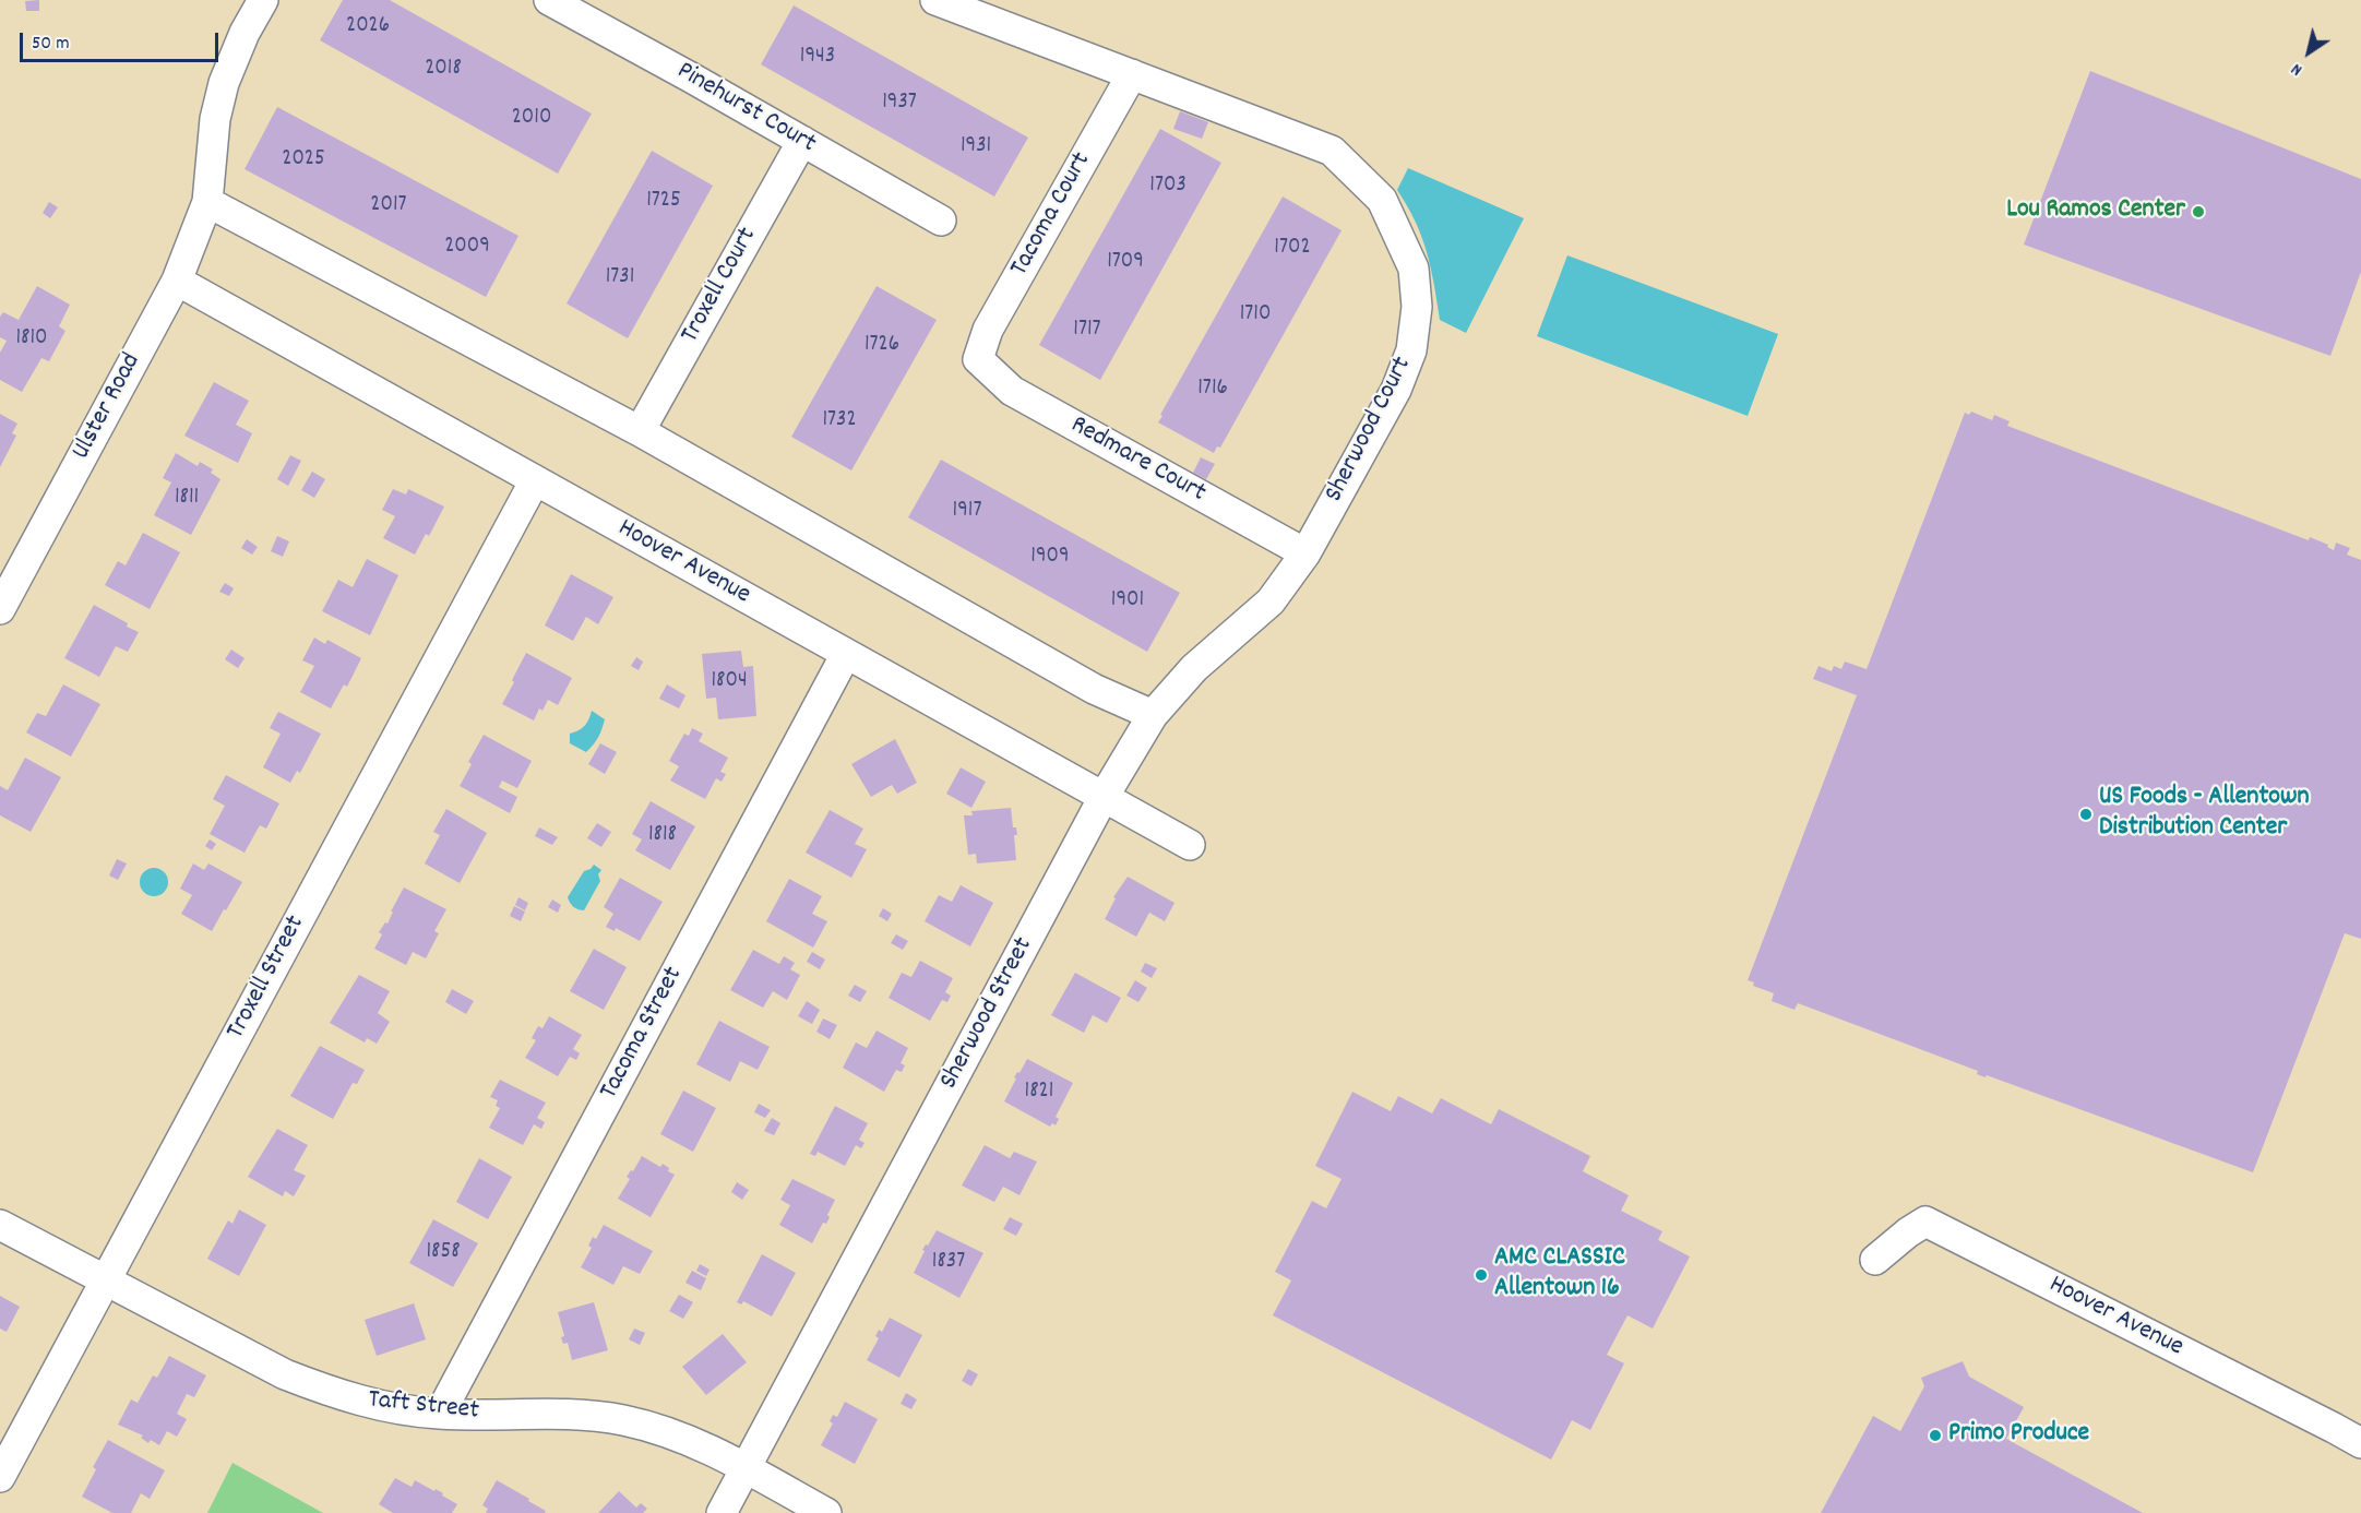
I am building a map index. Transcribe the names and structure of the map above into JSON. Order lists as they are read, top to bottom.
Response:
{
  "streets": {
    "street": [
      "Pinehurst Court",
      "Tacoma Court",
      "Troxell Court",
      "Ulster Road",
      "Sherwood Court",
      "Redmare Court",
      "Hoover Avenue",
      "Troxell Street",
      "Sherwood Street",
      "Tacoma Street",
      "Taft Street"
    ]
  },
  "crossings": [
    ["Pinehurst Court", "Troxell Court"],
    ["Tacoma Court", "Sherwood Court"],
    ["Tacoma Court", "Redmare Court"],
    ["Ulster Road", "Hoover Avenue"],
    ["Sherwood Court", "Redmare Court"],
    ["Sherwood Court", "Sherwood Street"],
    ["Redmare Court", "Sherwood Street"],
    ["Hoover Avenue", "Troxell Street"],
    ["Hoover Avenue", "Sherwood Street"],
    ["Hoover Avenue", "Tacoma Street"],
    ["Troxell Street", "Taft Street"],
    ["Sherwood Street", "Taft Street"],
    ["Tacoma Street", "Taft Street"]
  ],
  "places": [
    "Lou Ramos Center",
    "US Foods - Allentown Distribution Center",
    "AMC CLASSIC Allentown 16",
    "Primo Produce"
  ],
  "house_numbers": [
    "2026",
    "1943",
    "2018",
    "1937",
    "2010",
    "1931",
    "2025",
    "1703",
    "1725",
    "2017",
    "2009",
    "1702",
    "1709",
    "1731",
    "1710",
    "1717",
    "1810",
    "1726",
    "1716",
    "1732",
    "1811",
    "1917",
    "1909",
    "1901",
    "1804",
    "1818",
    "1821",
    "1858",
    "1837"
  ],
  "scale_bar": "50 m",
  "north": "bottom left"
}
